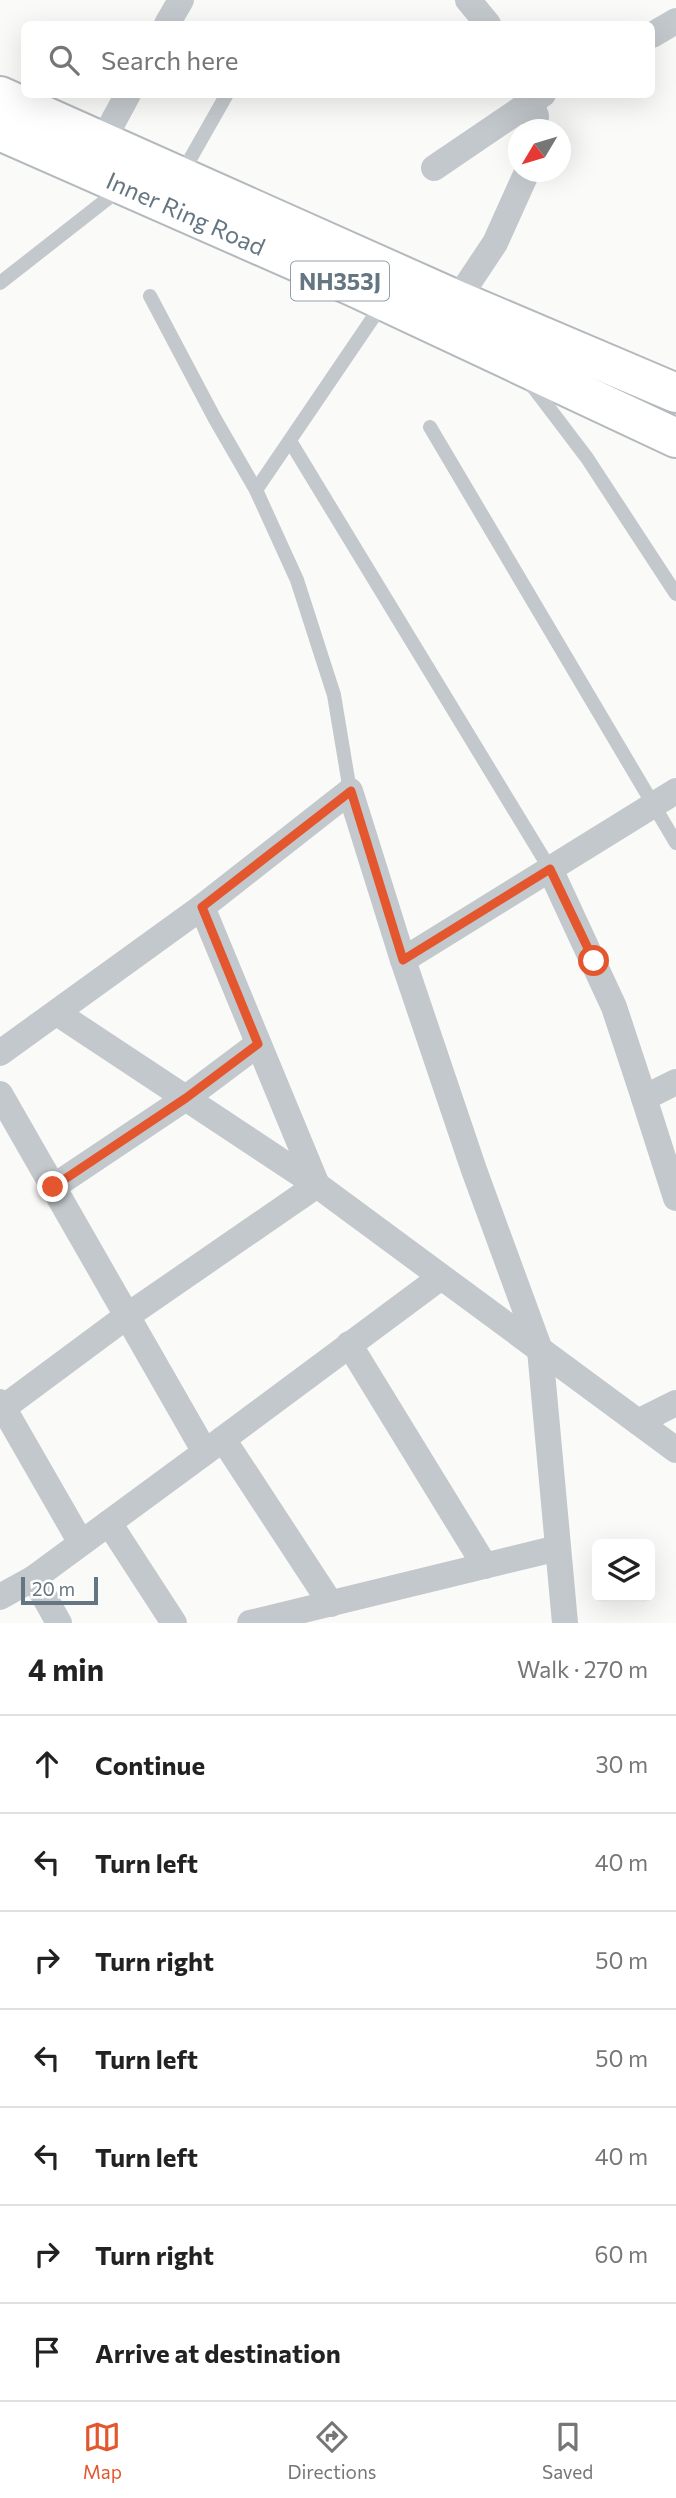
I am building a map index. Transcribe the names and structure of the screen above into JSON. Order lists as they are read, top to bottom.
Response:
{
  "streets": {
    "highway": ["Inner Ring Road", "NH353J"]
  },
  "scale_bar": "20 m",
  "north": "bottom left",
  "page": {
    "search": "Search here",
    "scale": "20 m",
    "heading": ["4 min", "Walk · 270 m"],
    "list": [
      ["Continue", "30 m"],
      ["Turn left", "40 m"],
      ["Turn right", "50 m"],
      ["Turn left", "50 m"],
      ["Turn left", "40 m"],
      ["Turn right", "60 m"],
      "Arrive at destination"
    ],
    "nav": ["Map", "Directions", "Saved"]
  }
}
